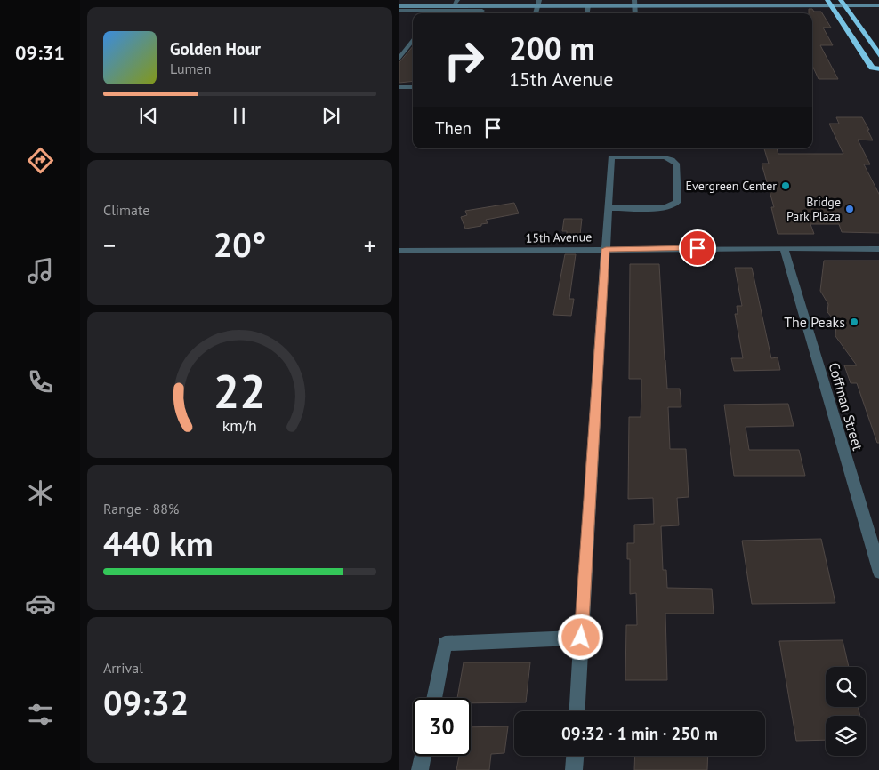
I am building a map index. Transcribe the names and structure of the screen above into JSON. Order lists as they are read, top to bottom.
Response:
{
  "streets": {
    "street": ["15th Avenue", "Coffman Street"]
  },
  "crossings": [
    ["15th Avenue", "Coffman Street"]
  ],
  "places": ["Evergreen Center", "Bridge Park Plaza", "The Peaks"],
  "page": {
    "tabs": "09:31",
    "turn": ["200 m", "15th Avenue"],
    "song": ["Golden Hour", "Lumen"],
    "then": "Then",
    "tile": [
      "Climate",
      ["Range · 88%", "440 km"],
      ["Arrival", "09:32"]
    ],
    "heat": ["−", "20°", "+"],
    "limit": "30",
    "trip": "09:32 · 1 min · 250 m",
    "gauge": ["22", "km/h"]
  }
}
